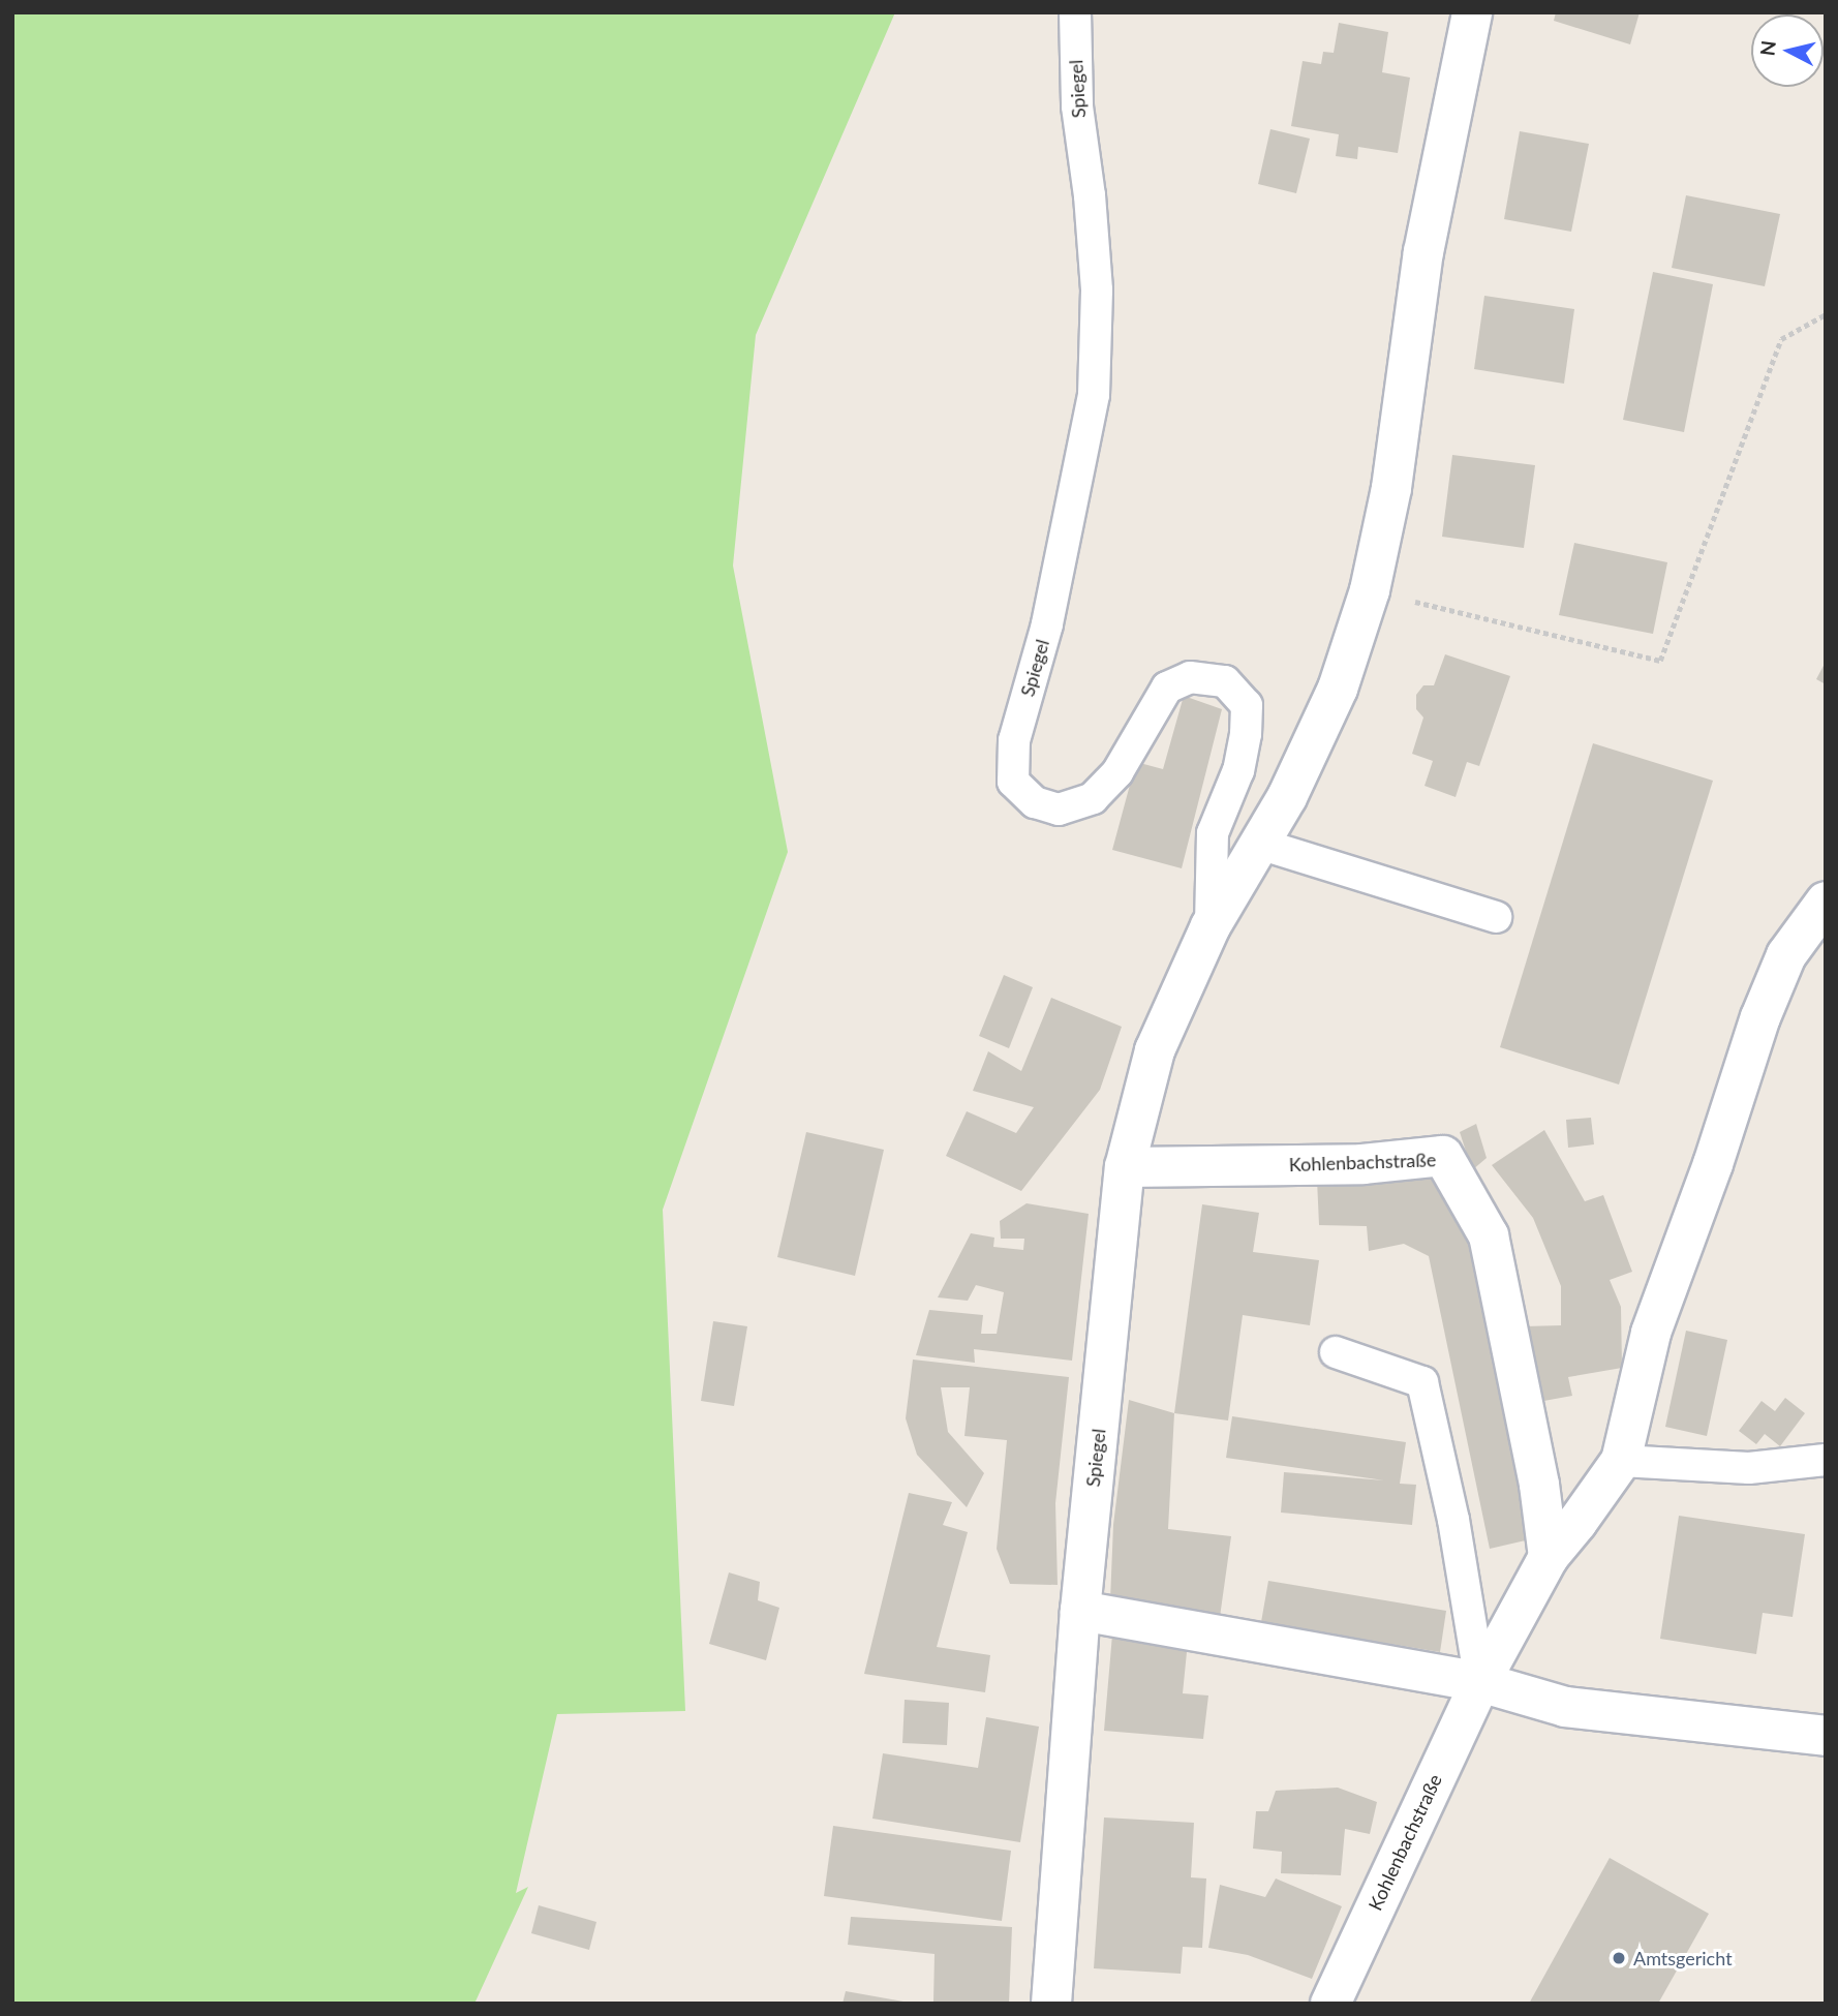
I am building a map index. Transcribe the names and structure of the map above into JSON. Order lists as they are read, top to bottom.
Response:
{
  "streets": {
    "street": ["Spiegel", "Kohlenbachstraße"]
  },
  "crossings": [
    ["Spiegel", "Kohlenbachstraße"]
  ],
  "places": ["Amtsgericht"],
  "north": "left"
}
